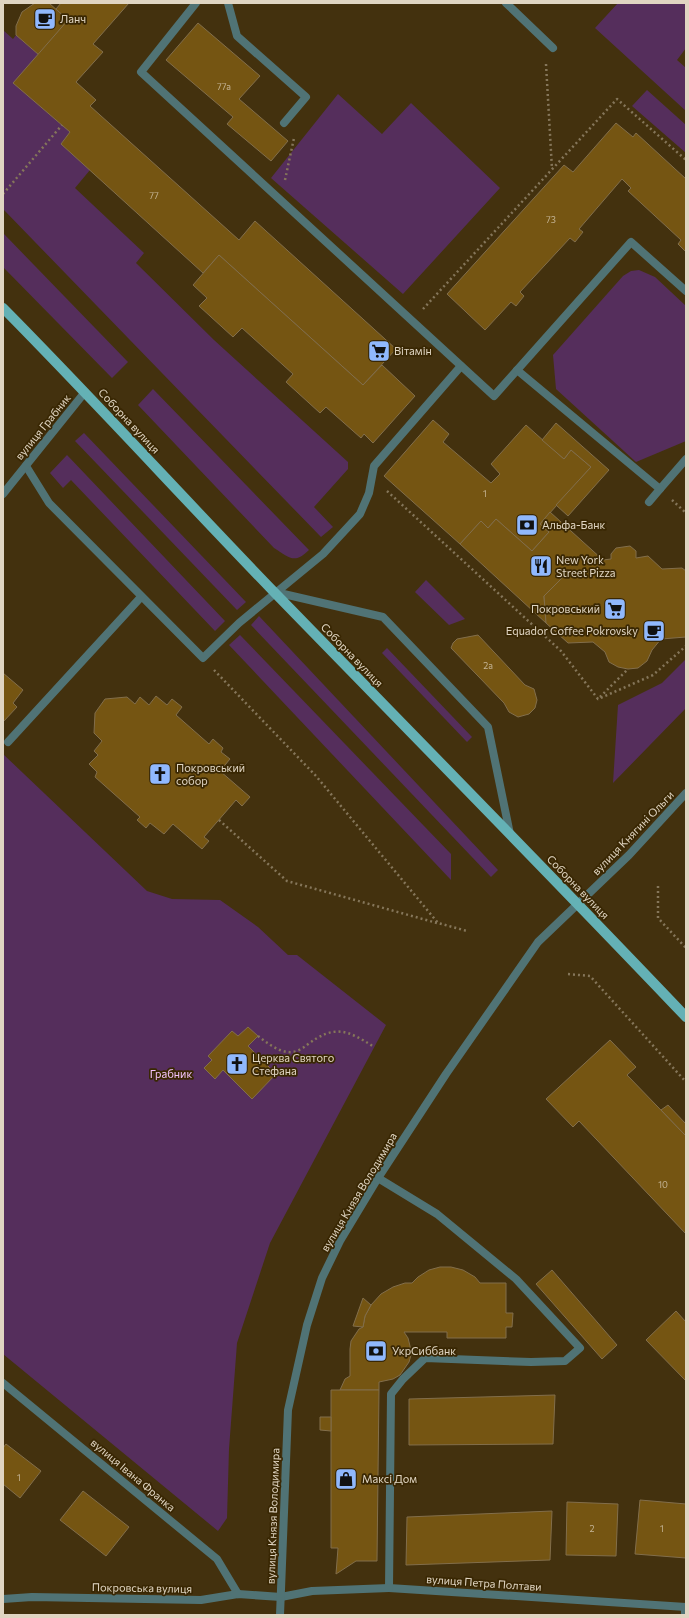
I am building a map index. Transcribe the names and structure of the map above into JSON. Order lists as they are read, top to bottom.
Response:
{
  "streets": {
    "main road": ["Соборна вулиця"],
    "street": [
      "вулиця Грабник",
      "вулиця Княгині Ольги",
      "вулиця Князя Володимира",
      "вулиця Івана Франка",
      "вулиця Петра Полтави",
      "Покровська вулиця"
    ]
  },
  "crossings": [
    ["Соборна вулиця", "вулиця Грабник"],
    ["Соборна вулиця", "вулиця Княгині Ольги"],
    ["Соборна вулиця", "вулиця Князя Володимира"],
    ["вулиця Княгині Ольги", "вулиця Князя Володимира"],
    ["вулиця Князя Володимира", "вулиця Петра Полтави"],
    ["вулиця Князя Володимира", "Покровська вулиця"],
    ["вулиця Івана Франка", "Покровська вулиця"],
    ["вулиця Петра Полтави", "Покровська вулиця"]
  ],
  "parks": ["Грабник"],
  "places": {
    "cafe": ["Ланч", "Equador Coffee Pokrovsky"],
    "supermarket": ["Вітамін", "Покровський"],
    "bank": ["Альфа-Банк", "УкрСиббанк"],
    "restaurant": ["New York Street Pizza"],
    "church": ["Покровський собор", "Церква Святого Стефана"],
    "shop": ["Максі Дом"]
  },
  "house_numbers": [
    "77а",
    "77",
    "73",
    "1",
    "2а",
    "10",
    "1",
    "2",
    "1"
  ]
}
